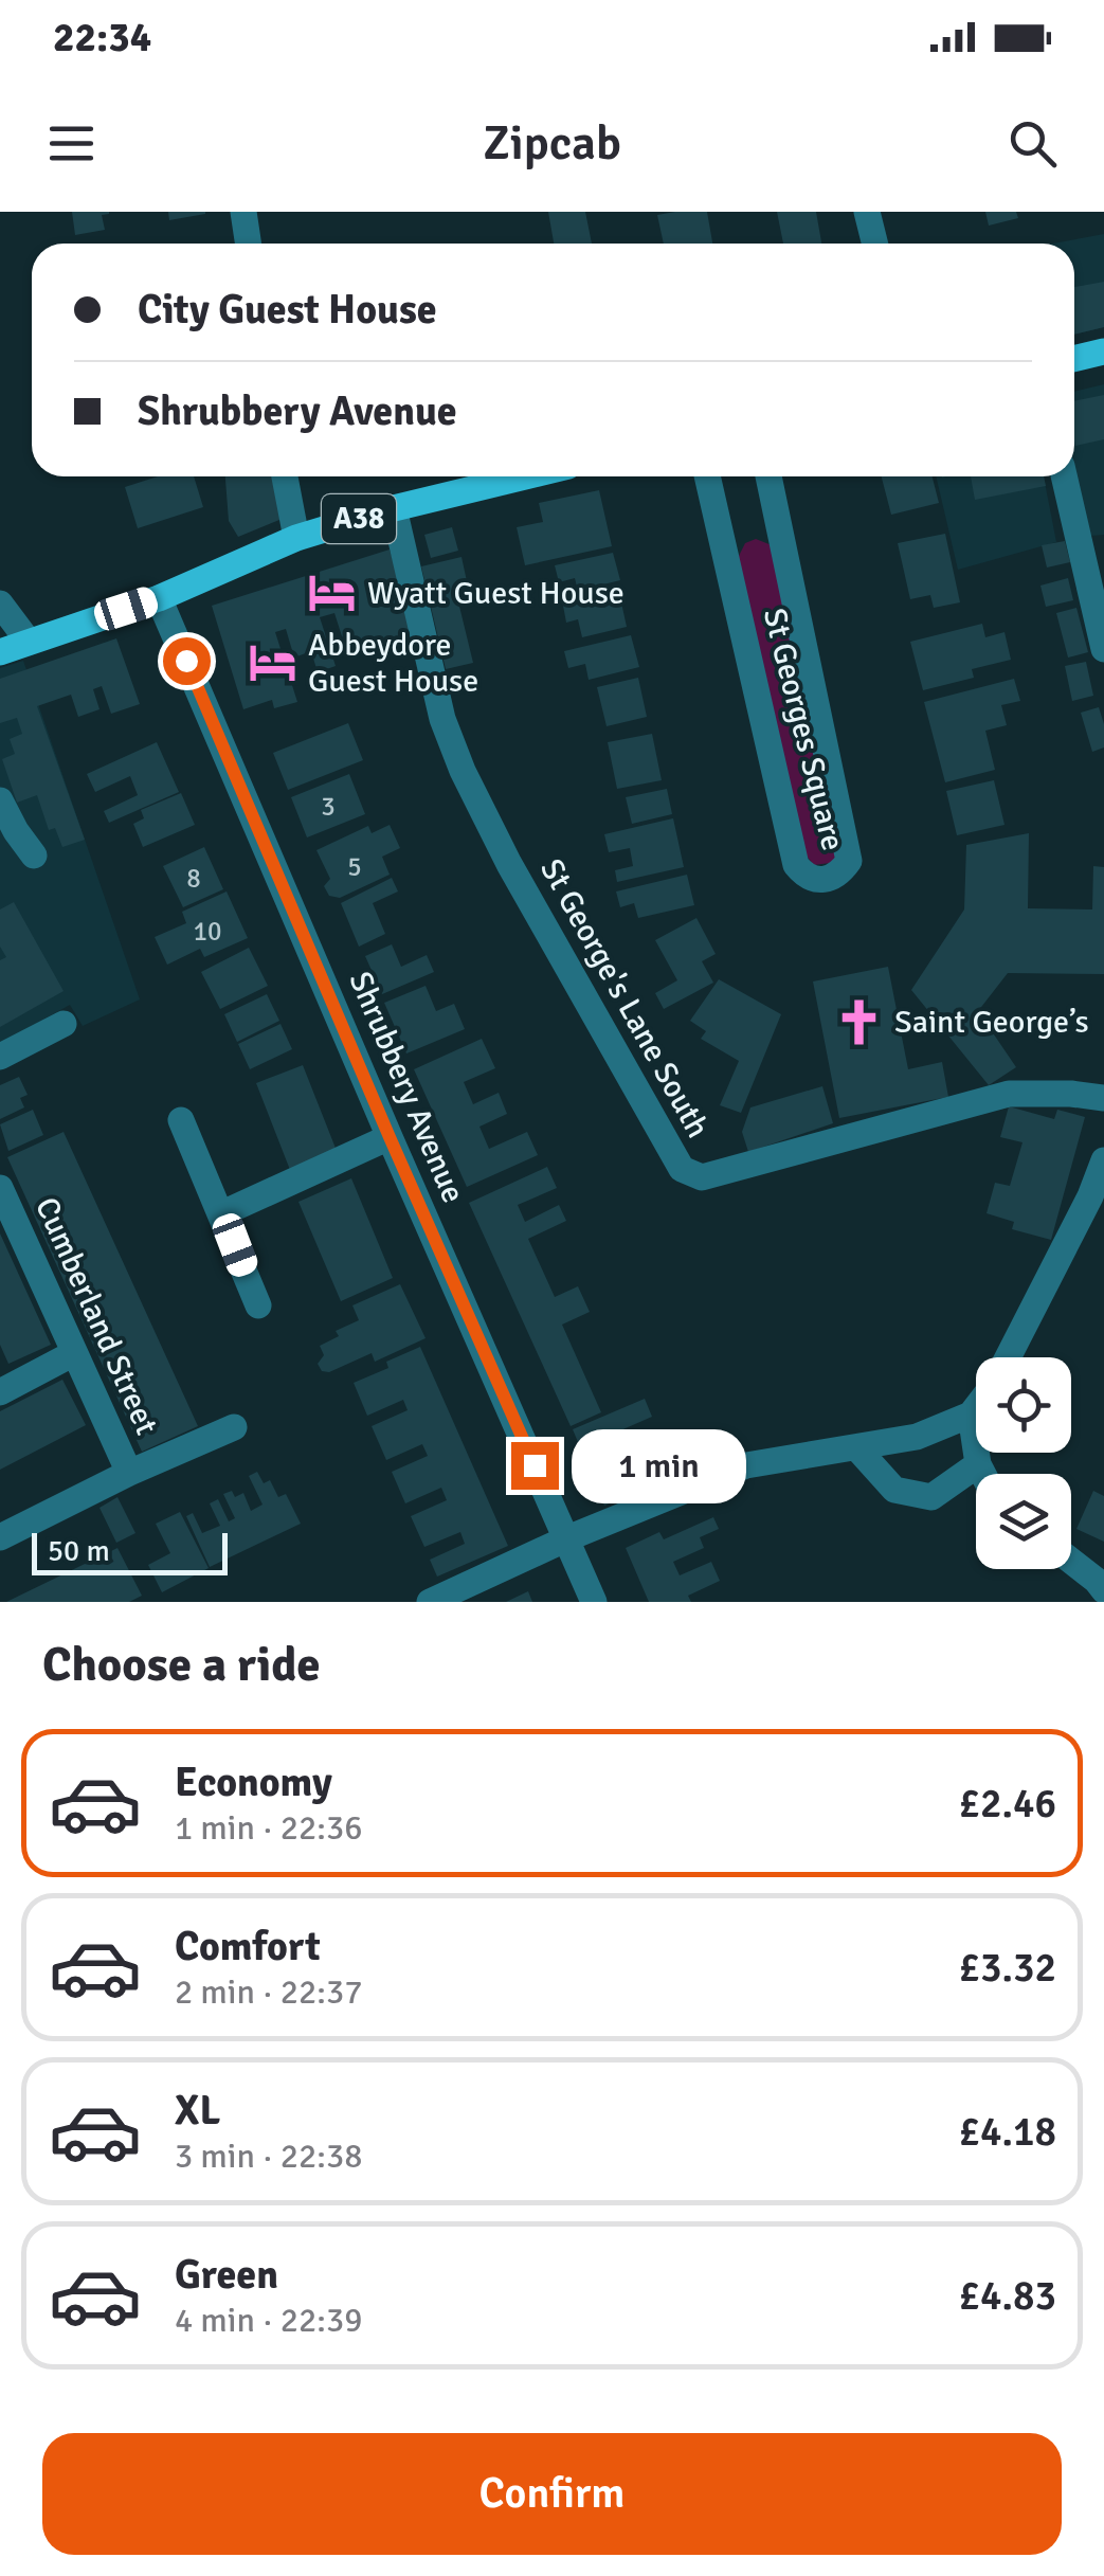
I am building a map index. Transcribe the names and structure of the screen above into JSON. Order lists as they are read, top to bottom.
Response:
{
  "streets": {
    "main road": ["A38"],
    "street": [
      "St Georges Square",
      "St George's Lane South",
      "Shrubbery Avenue",
      "Cumberland Street"
    ]
  },
  "crossings": [
    ["A38", "St George's Lane South"],
    ["A38", "Shrubbery Avenue"]
  ],
  "places": {
    "hotel": ["Wyatt Guest House", "Abbeydore Guest House"],
    "church": ["Saint George’s"]
  },
  "house_numbers": [
    "3",
    "5",
    "8",
    "10"
  ],
  "scale_bar": "50 m",
  "page": {
    "status": "22:34",
    "header": "Zipcab",
    "banner": ["City Guest House", "Shrubbery Avenue"],
    "bubble": "1 min",
    "scale": "50 m",
    "heading": "Choose a ride",
    "list": [
      {
        "name": "Economy",
        "note": "1 min · 22:36",
        "value": "£2.46"
      },
      {
        "name": "Comfort",
        "note": "2 min · 22:37",
        "value": "£3.32"
      },
      {
        "name": "XL",
        "note": "3 min · 22:38",
        "value": "£4.18"
      },
      {
        "name": "Green",
        "note": "4 min · 22:39",
        "value": "£4.83"
      }
    ],
    "buttons": "Confirm"
  }
}
